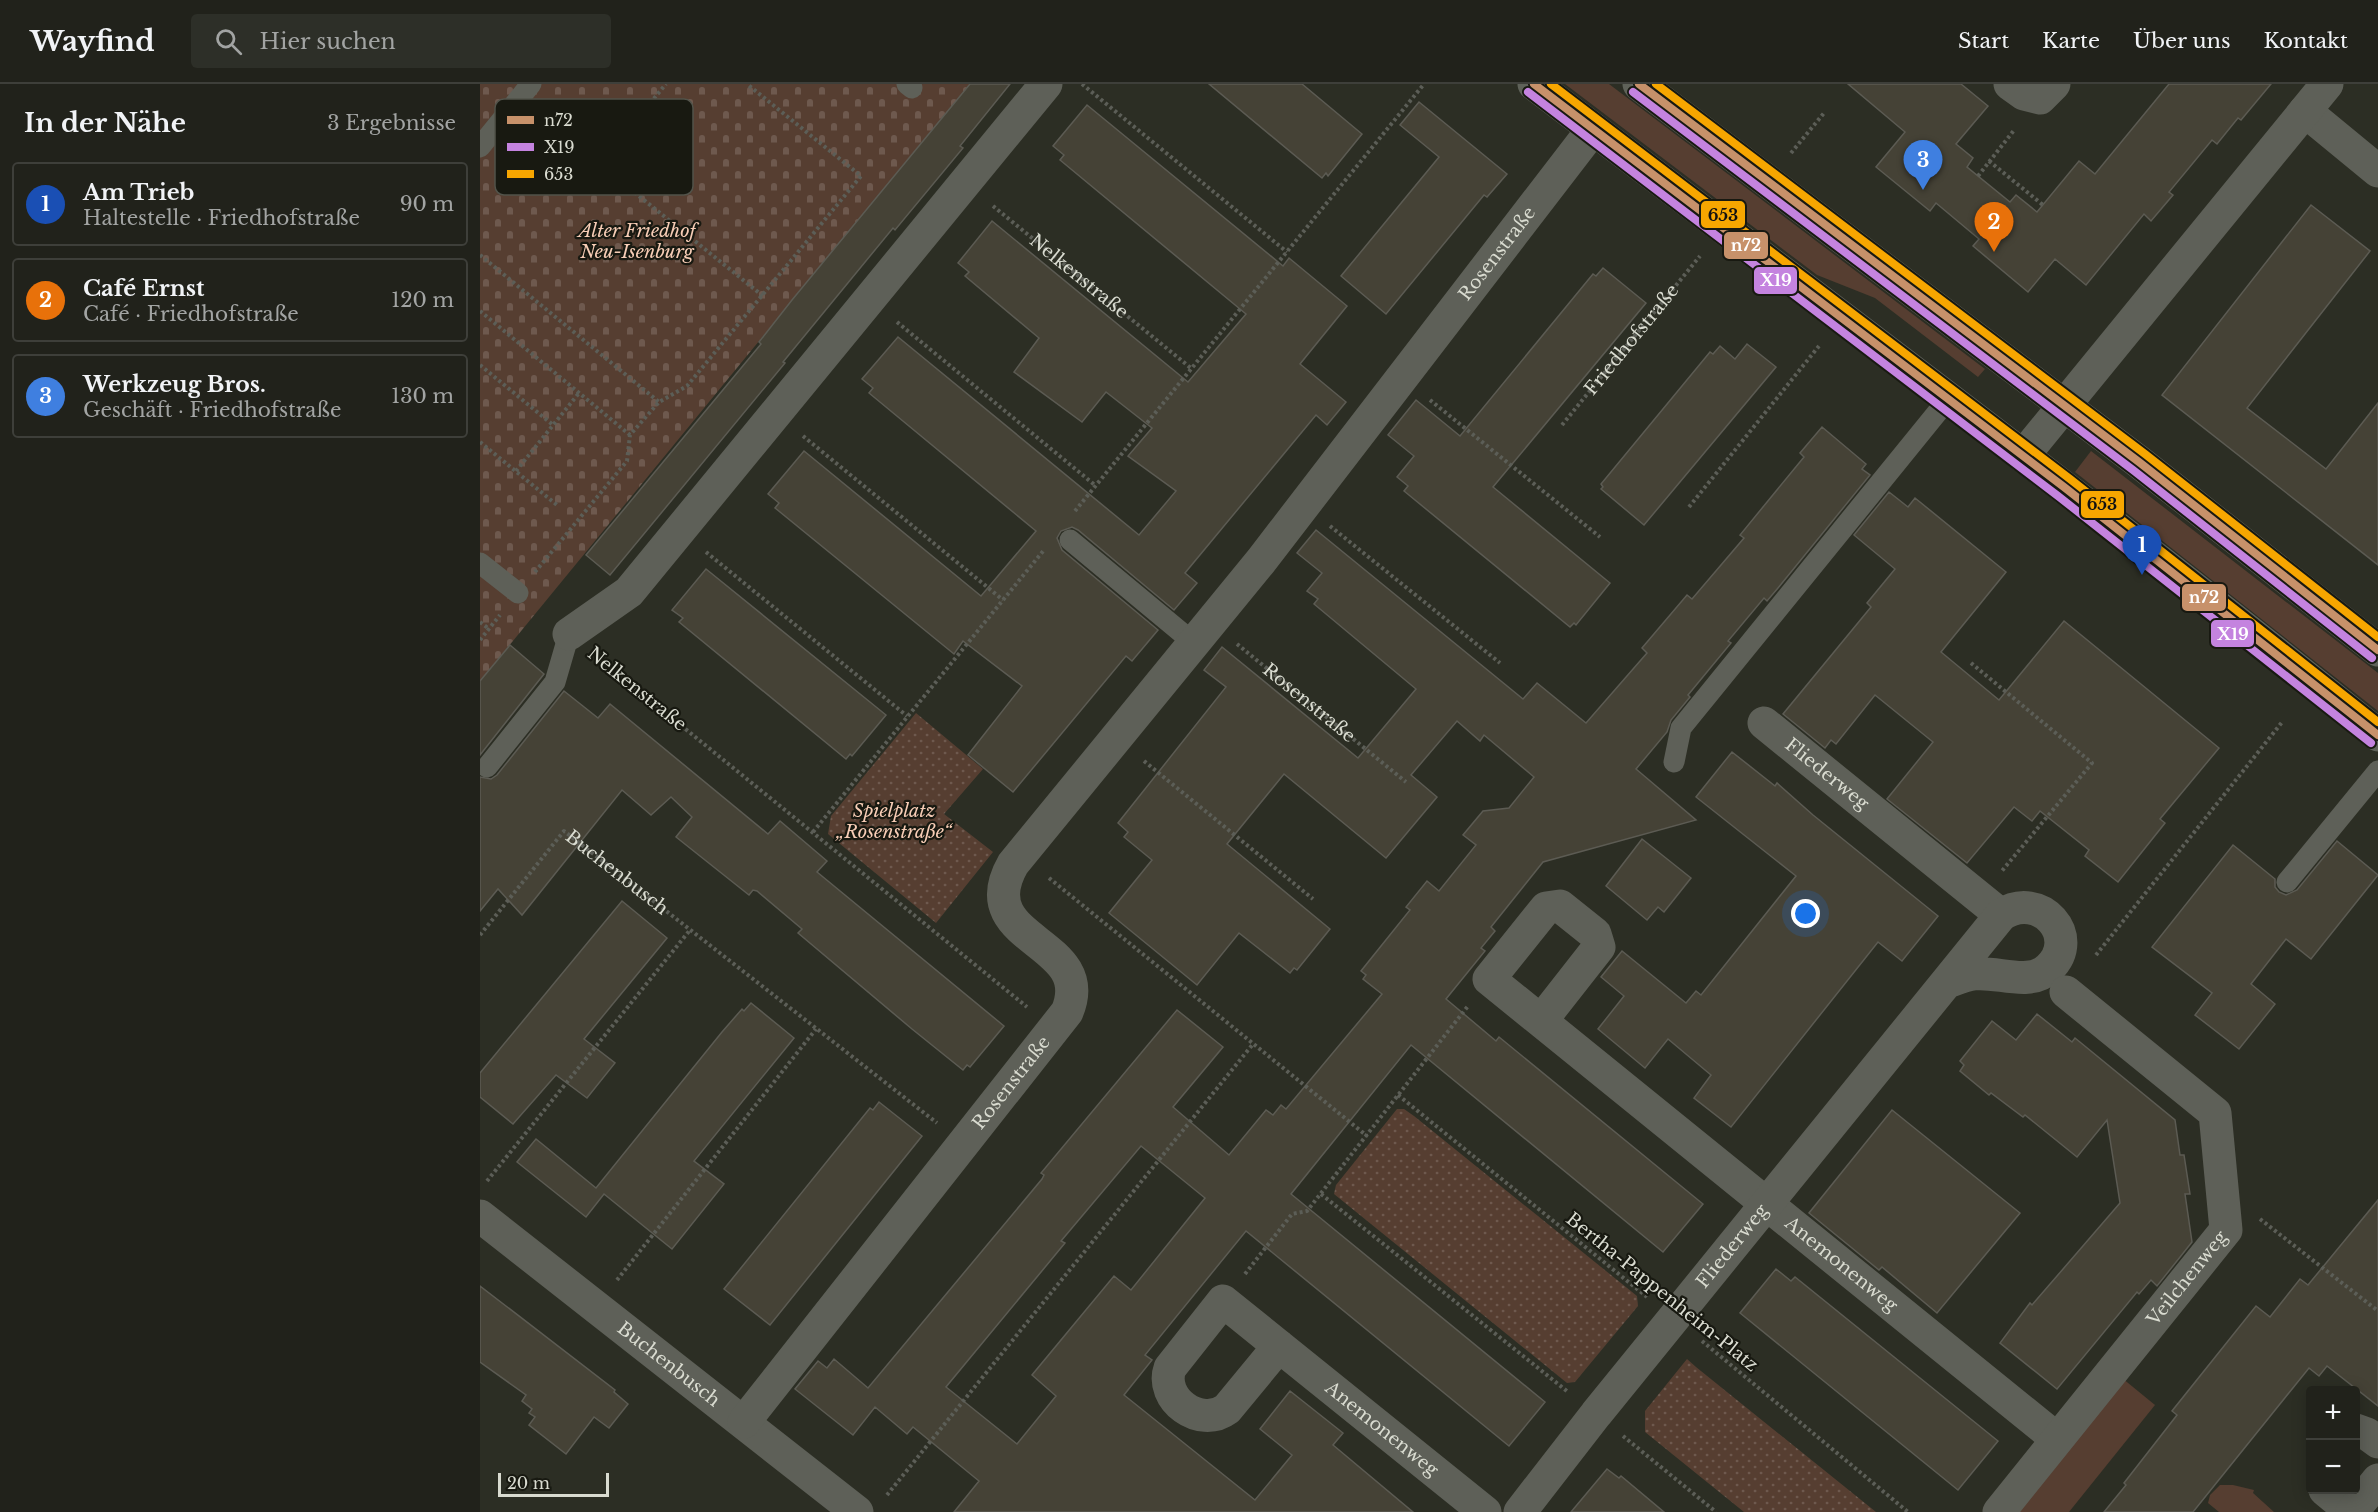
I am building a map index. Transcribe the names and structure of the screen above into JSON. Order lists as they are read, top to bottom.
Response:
{
  "streets": {
    "street": [
      "Rosenstraße",
      "Nelkenstraße",
      "Fliederweg",
      "Buchenbusch",
      "Anemonenweg",
      "Veilchenweg"
    ],
    "path": ["Friedhofstraße", "Bertha-Pappenheim-Platz"]
  },
  "crossings": [
    ["Rosenstraße", "Nelkenstraße"],
    ["Rosenstraße", "Buchenbusch"],
    ["Fliederweg", "Anemonenweg"],
    ["Fliederweg", "Bertha-Pappenheim-Platz"],
    ["Anemonenweg", "Veilchenweg"]
  ],
  "parks": ["Alter Friedhof Neu-Isenburg", "Spielplatz „Rosenstraße“"],
  "lines": ["transit line n72", "transit line 653", "transit line X19"],
  "legend": ["n72", "X19", "653"],
  "scale_bar": "20 m",
  "page": {
    "header": "Wayfind",
    "search": "Hier suchen",
    "nav": [
      "Start",
      "Karte",
      "Über uns",
      "Kontakt"
    ],
    "heading": ["In der Nähe", "3 Ergebnisse"],
    "pins": ["3", "2", "1"],
    "list": [
      {
        "mark": "1",
        "name": "Am Trieb",
        "note": "Haltestelle · Friedhofstraße",
        "value": "90 m"
      },
      {
        "mark": "2",
        "name": "Café Ernst",
        "note": "Café · Friedhofstraße",
        "value": "120 m"
      },
      {
        "mark": "3",
        "name": "Werkzeug Bros.",
        "note": "Geschäft · Friedhofstraße",
        "value": "130 m"
      }
    ],
    "map_buttons": ["+", "−"],
    "scale": "20 m"
  }
}
